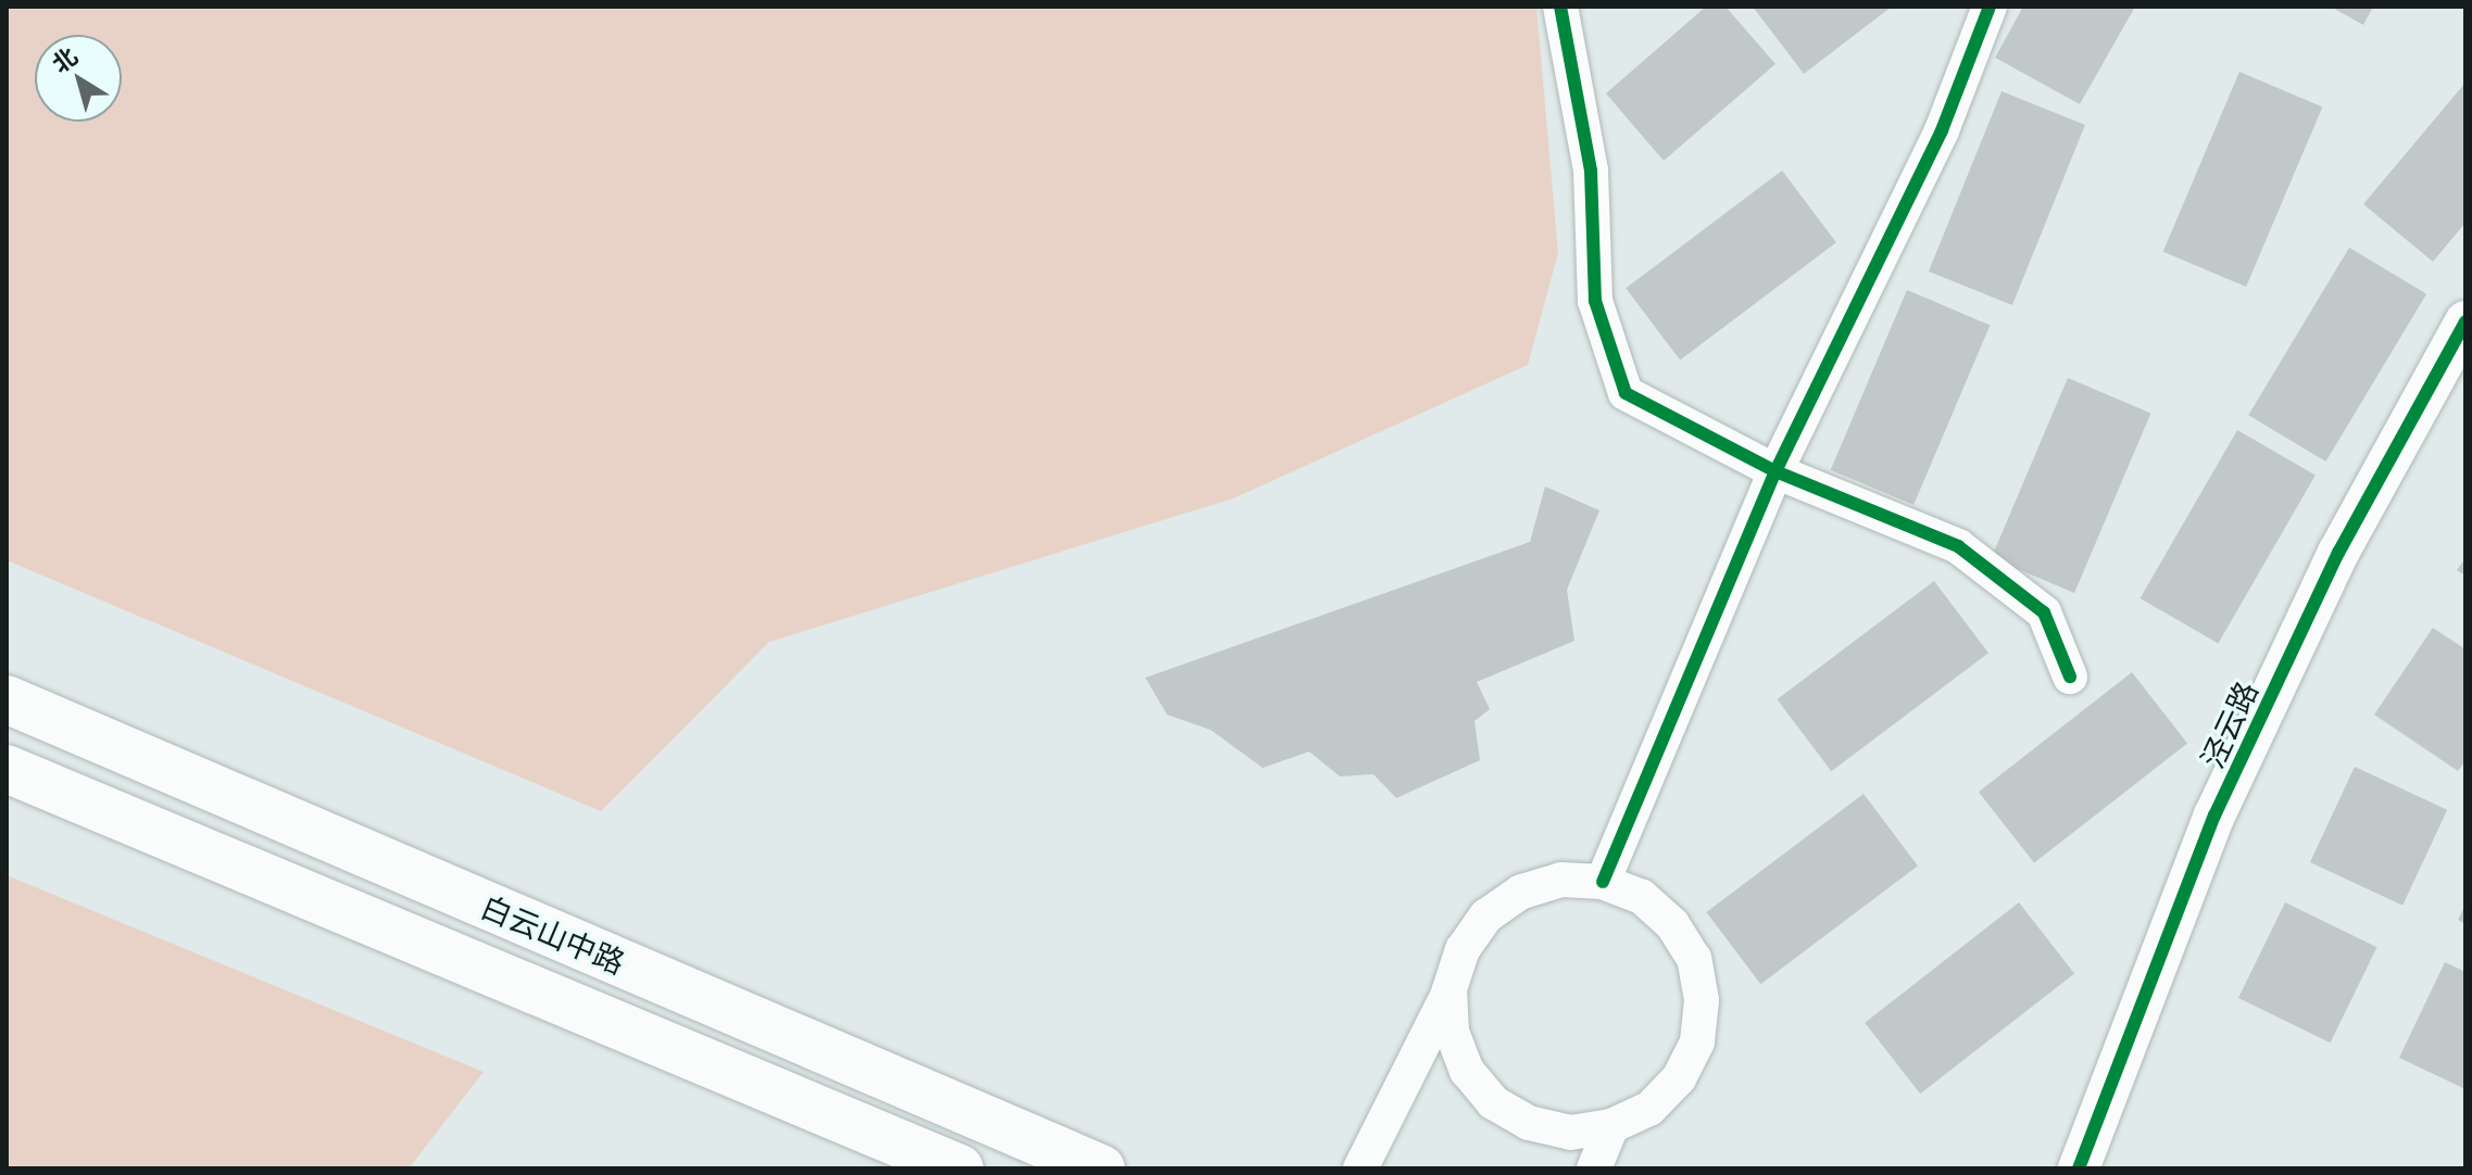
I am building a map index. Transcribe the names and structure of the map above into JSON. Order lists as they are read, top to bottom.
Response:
{
  "streets": {
    "main road": ["白云山中路"],
    "street": ["泾云路"]
  },
  "north": "top left"
}
